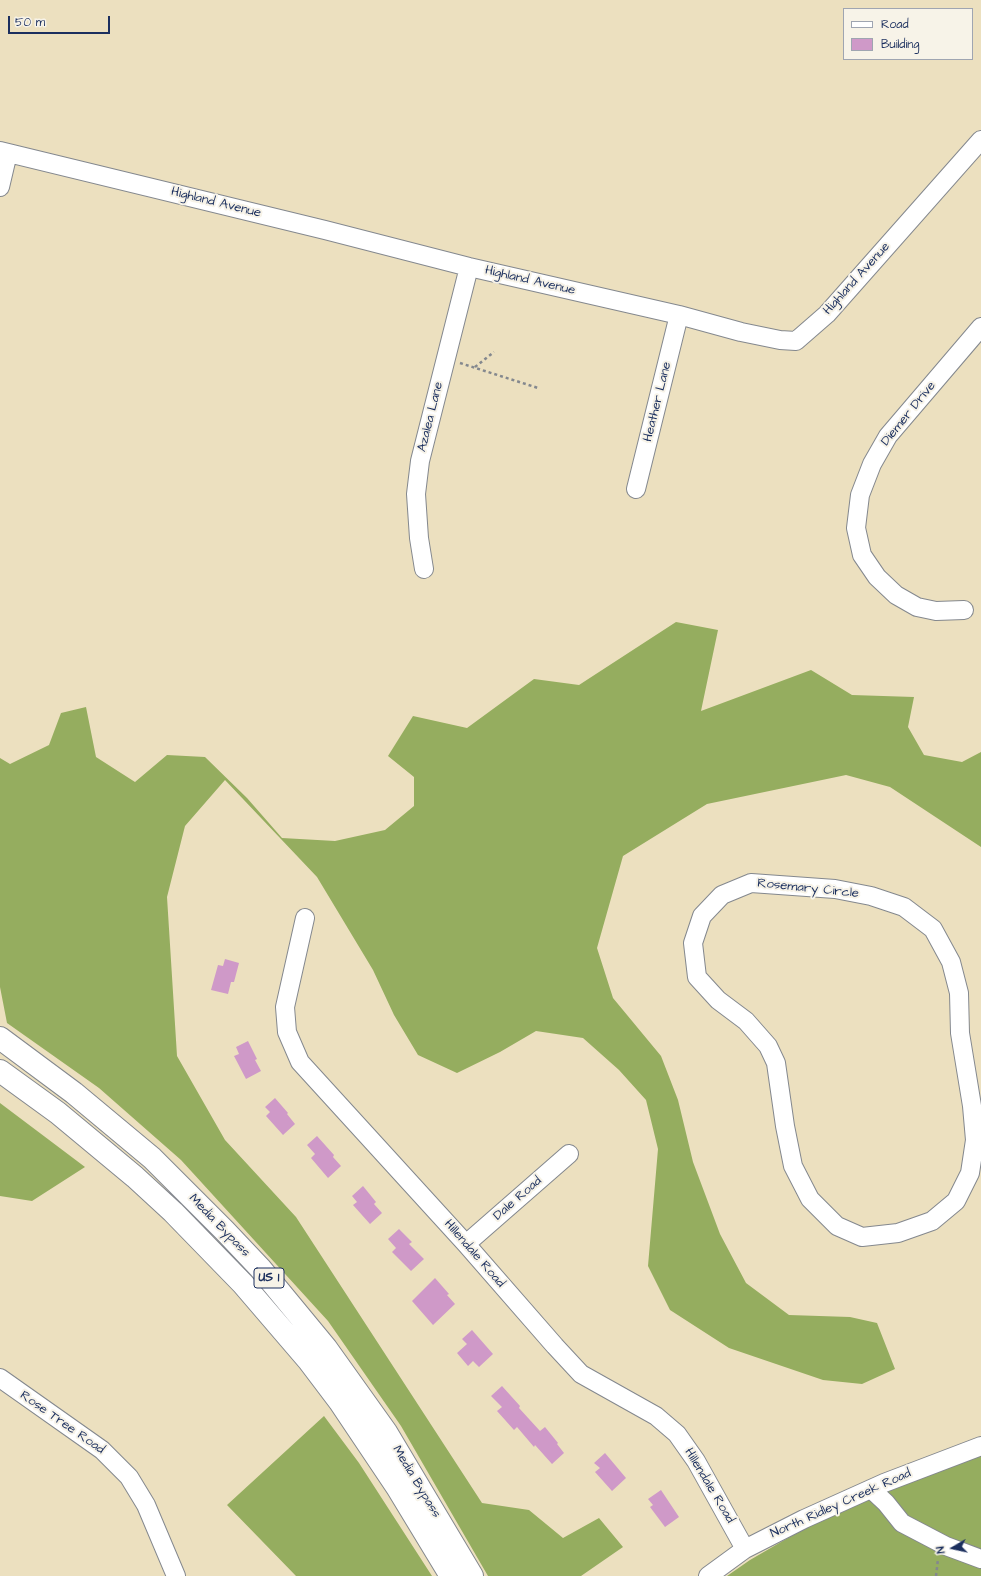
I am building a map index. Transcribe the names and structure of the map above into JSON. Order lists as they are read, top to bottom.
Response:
{
  "streets": {
    "highway": ["Media Bypass", "US 1"],
    "street": [
      "Highland Avenue",
      "Heather Lane",
      "Diemer Drive",
      "Azalea Lane",
      "Rosemary Circle",
      "Dale Road",
      "Hillendale Road",
      "Rose Tree Road",
      "North Ridley Creek Road"
    ]
  },
  "crossings": [
    ["Highland Avenue", "Heather Lane"],
    ["Highland Avenue", "Azalea Lane"],
    ["Dale Road", "Hillendale Road"],
    ["Hillendale Road", "North Ridley Creek Road"]
  ],
  "legend": ["Road", "Building"],
  "scale_bar": "50 m",
  "north": "left"
}
